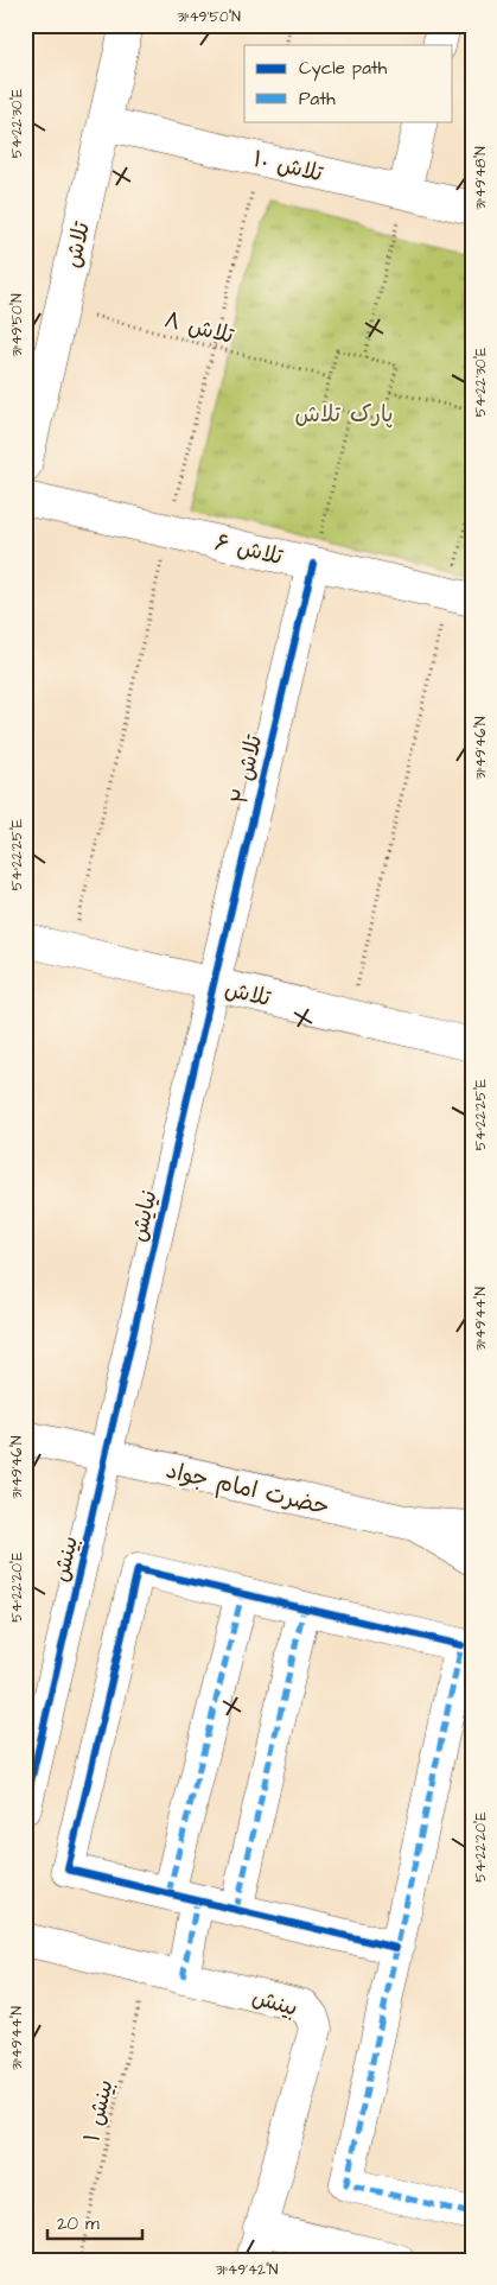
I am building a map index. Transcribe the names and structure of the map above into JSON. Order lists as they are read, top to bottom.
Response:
{
  "streets": {
    "street": [
      "تلاش ۱۰",
      "تلاش",
      "تلاش ۶",
      "تلاش ۲",
      "نیایش",
      "حضرت امام جواد",
      "بینش"
    ],
    "path": ["تلاش ۸", "بینش ۱"]
  },
  "crossings": [
    ["تلاش ۱۰", "تلاش"],
    ["تلاش", "تلاش ۸"],
    ["تلاش", "تلاش ۲"],
    ["تلاش", "نیایش"],
    ["تلاش ۶", "تلاش ۲"],
    ["تلاش ۲", "نیایش"],
    ["نیایش", "حضرت امام جواد"],
    ["نیایش", "بینش"],
    ["حضرت امام جواد", "بینش"],
    ["بینش", "بینش ۱"]
  ],
  "parks": ["پارک تلاش"],
  "legend": ["Cycle path", "Path"],
  "scale_bar": "20 m",
  "coordinates": [
    "31°49'50\"N",
    "54°22'30\"E",
    "31°49'48\"N",
    "31°49'46\"N",
    "54°22'25\"E",
    "31°49'44\"N",
    "54°22'20\"E",
    "31°49'42\"N"
  ]
}
